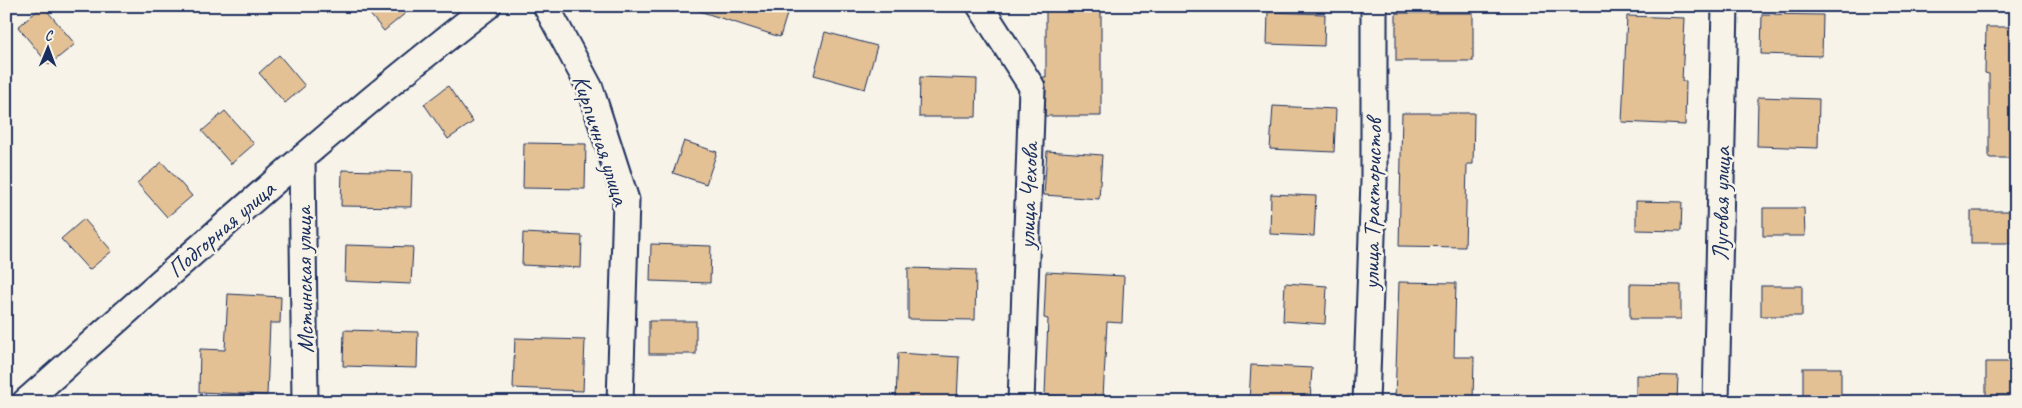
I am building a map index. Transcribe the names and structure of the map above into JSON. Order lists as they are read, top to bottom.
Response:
{
  "streets": {
    "street": [
      "Кирпичная улица",
      "улица Чехова",
      "улица Трактористов",
      "Луговая улица",
      "Подгорная улица",
      "Мстинская улица"
    ]
  },
  "crossings": [
    ["Подгорная улица", "Мстинская улица"]
  ],
  "north": "top"
}
